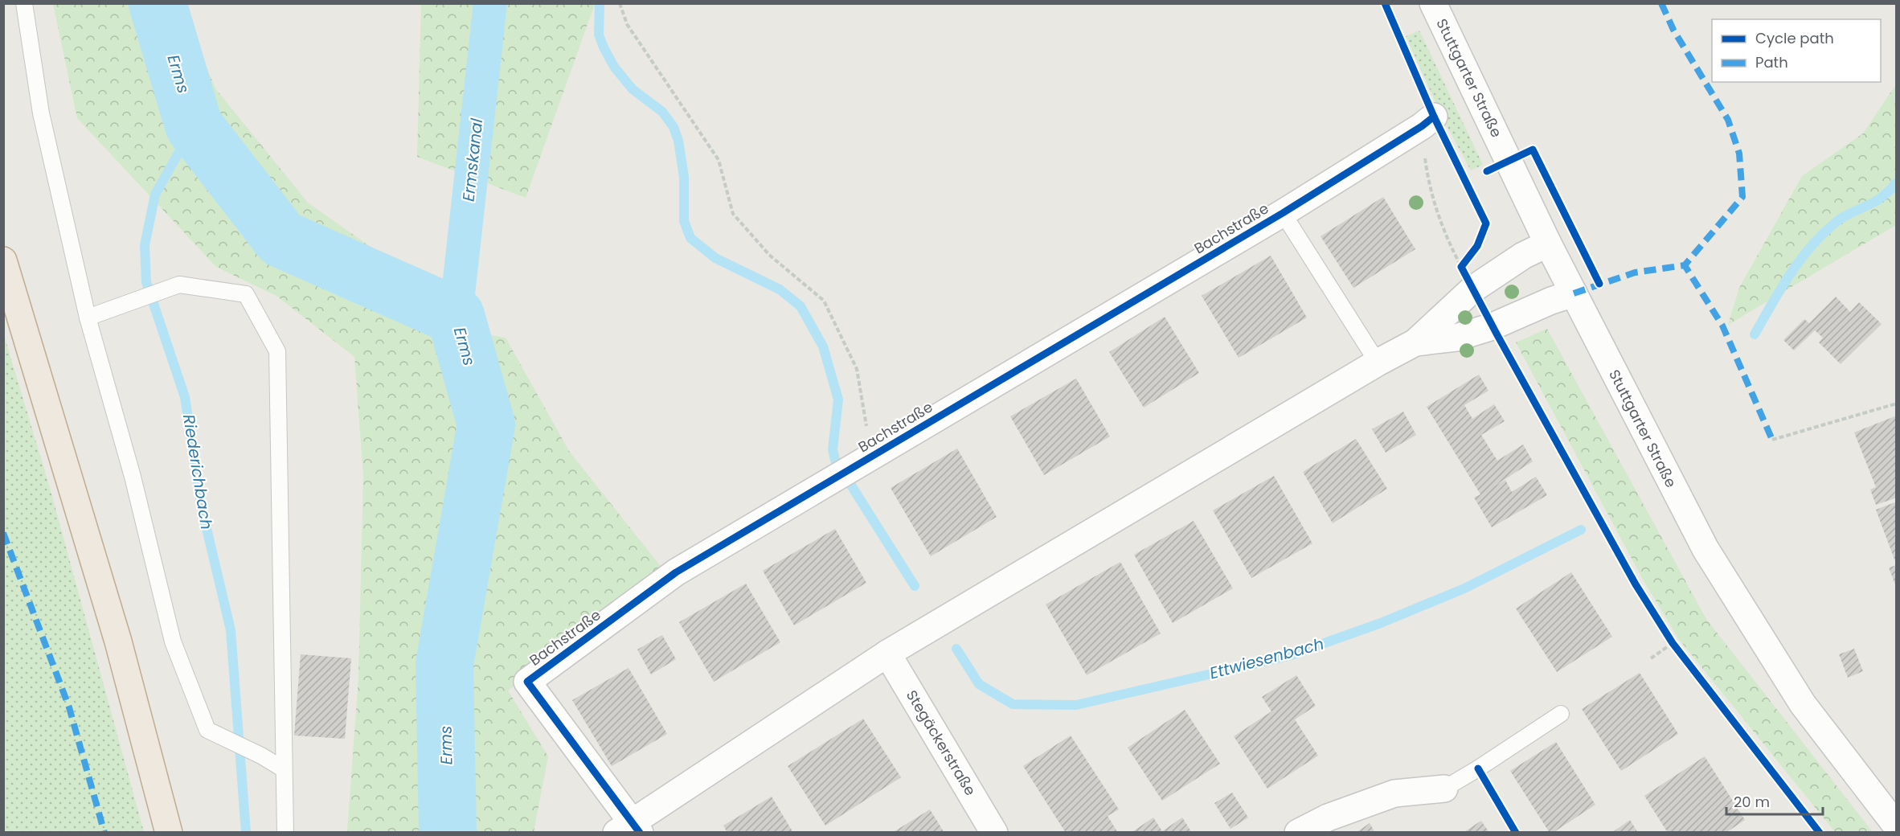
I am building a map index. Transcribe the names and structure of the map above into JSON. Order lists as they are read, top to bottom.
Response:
{
  "streets": {
    "street": ["Stuttgarter Straße", "Bachstraße", "Stegäckerstraße"]
  },
  "crossings": [
    ["Stuttgarter Straße", "Bachstraße"],
    ["Bachstraße", "Stegäckerstraße"]
  ],
  "water": [
    "Erms",
    "Ermskanal",
    "Riederichbach",
    "Ettwiesenbach"
  ],
  "legend": ["Cycle path", "Path"],
  "scale_bar": "20 m"
}
